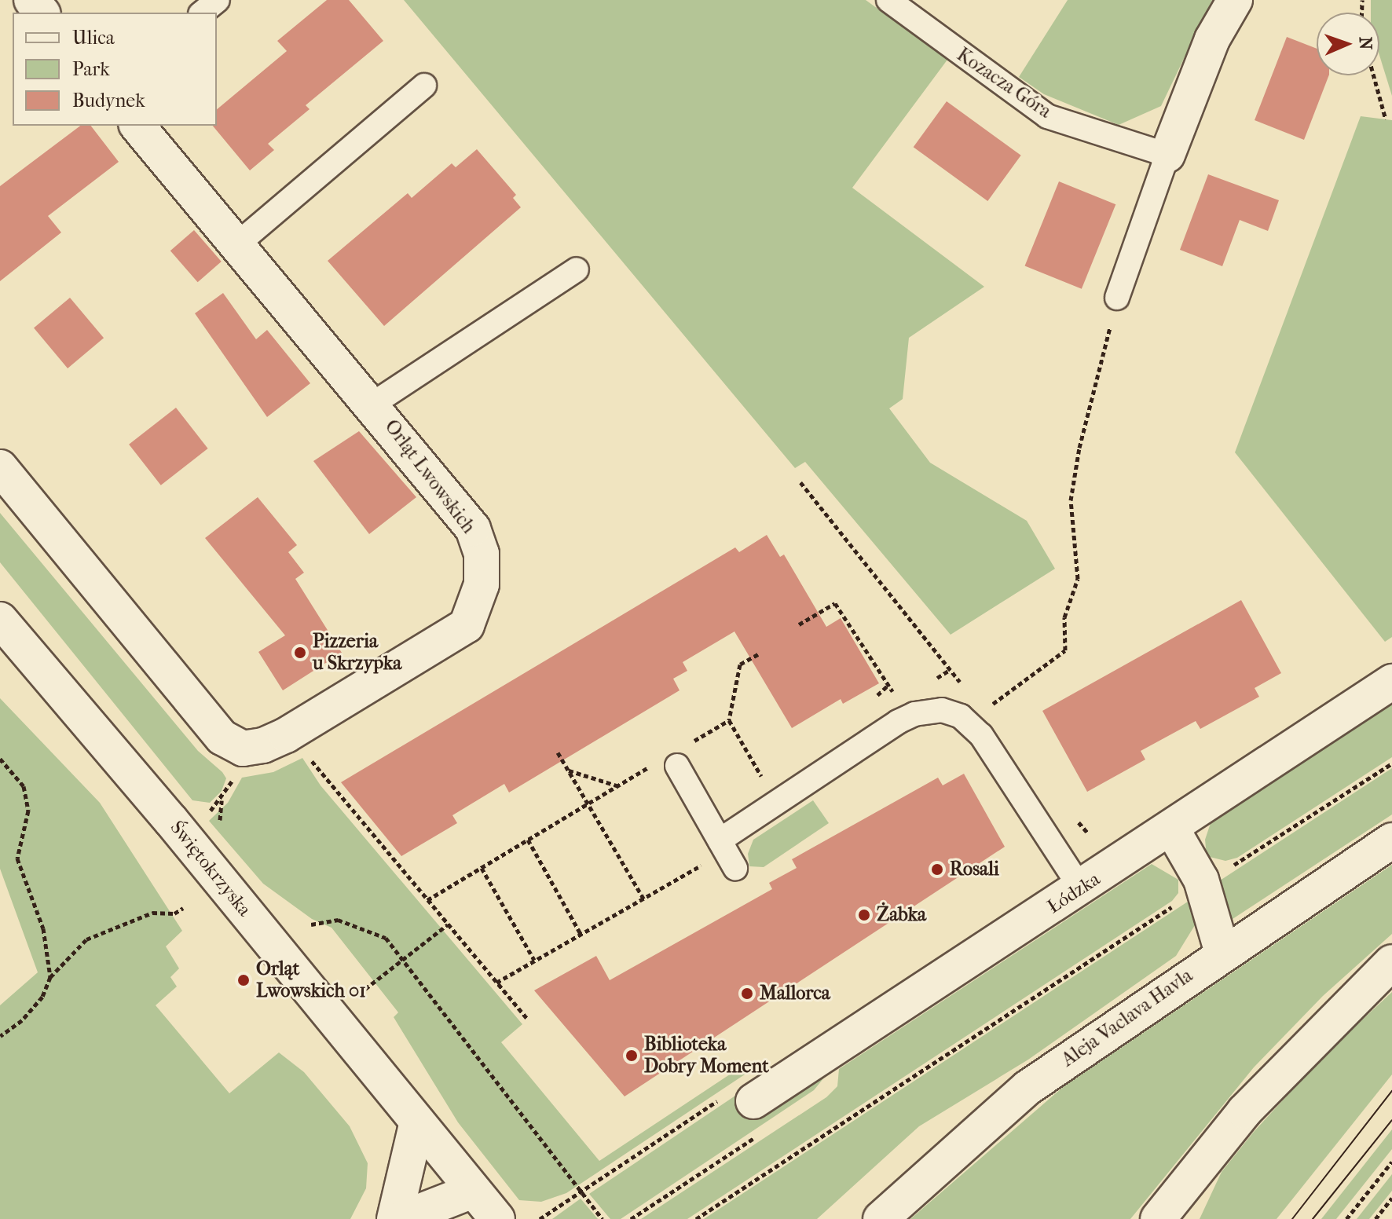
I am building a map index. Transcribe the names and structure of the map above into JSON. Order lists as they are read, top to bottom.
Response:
{
  "streets": {
    "street": [
      "Orląt Lwowskich",
      "Świętokrzyska",
      "Łódzka",
      "Aleja Vaclava Havla"
    ],
    "lane": ["Kozacza Góra"]
  },
  "places": [
    "Pizzeria u Skrzypka",
    "Rosali",
    "Żabka",
    "Orląt Lwowskich 01",
    "Mallorca",
    "Biblioteka Dobry Moment"
  ],
  "legend": ["Ulica", "Park", "Budynek"],
  "north": "right"
}
